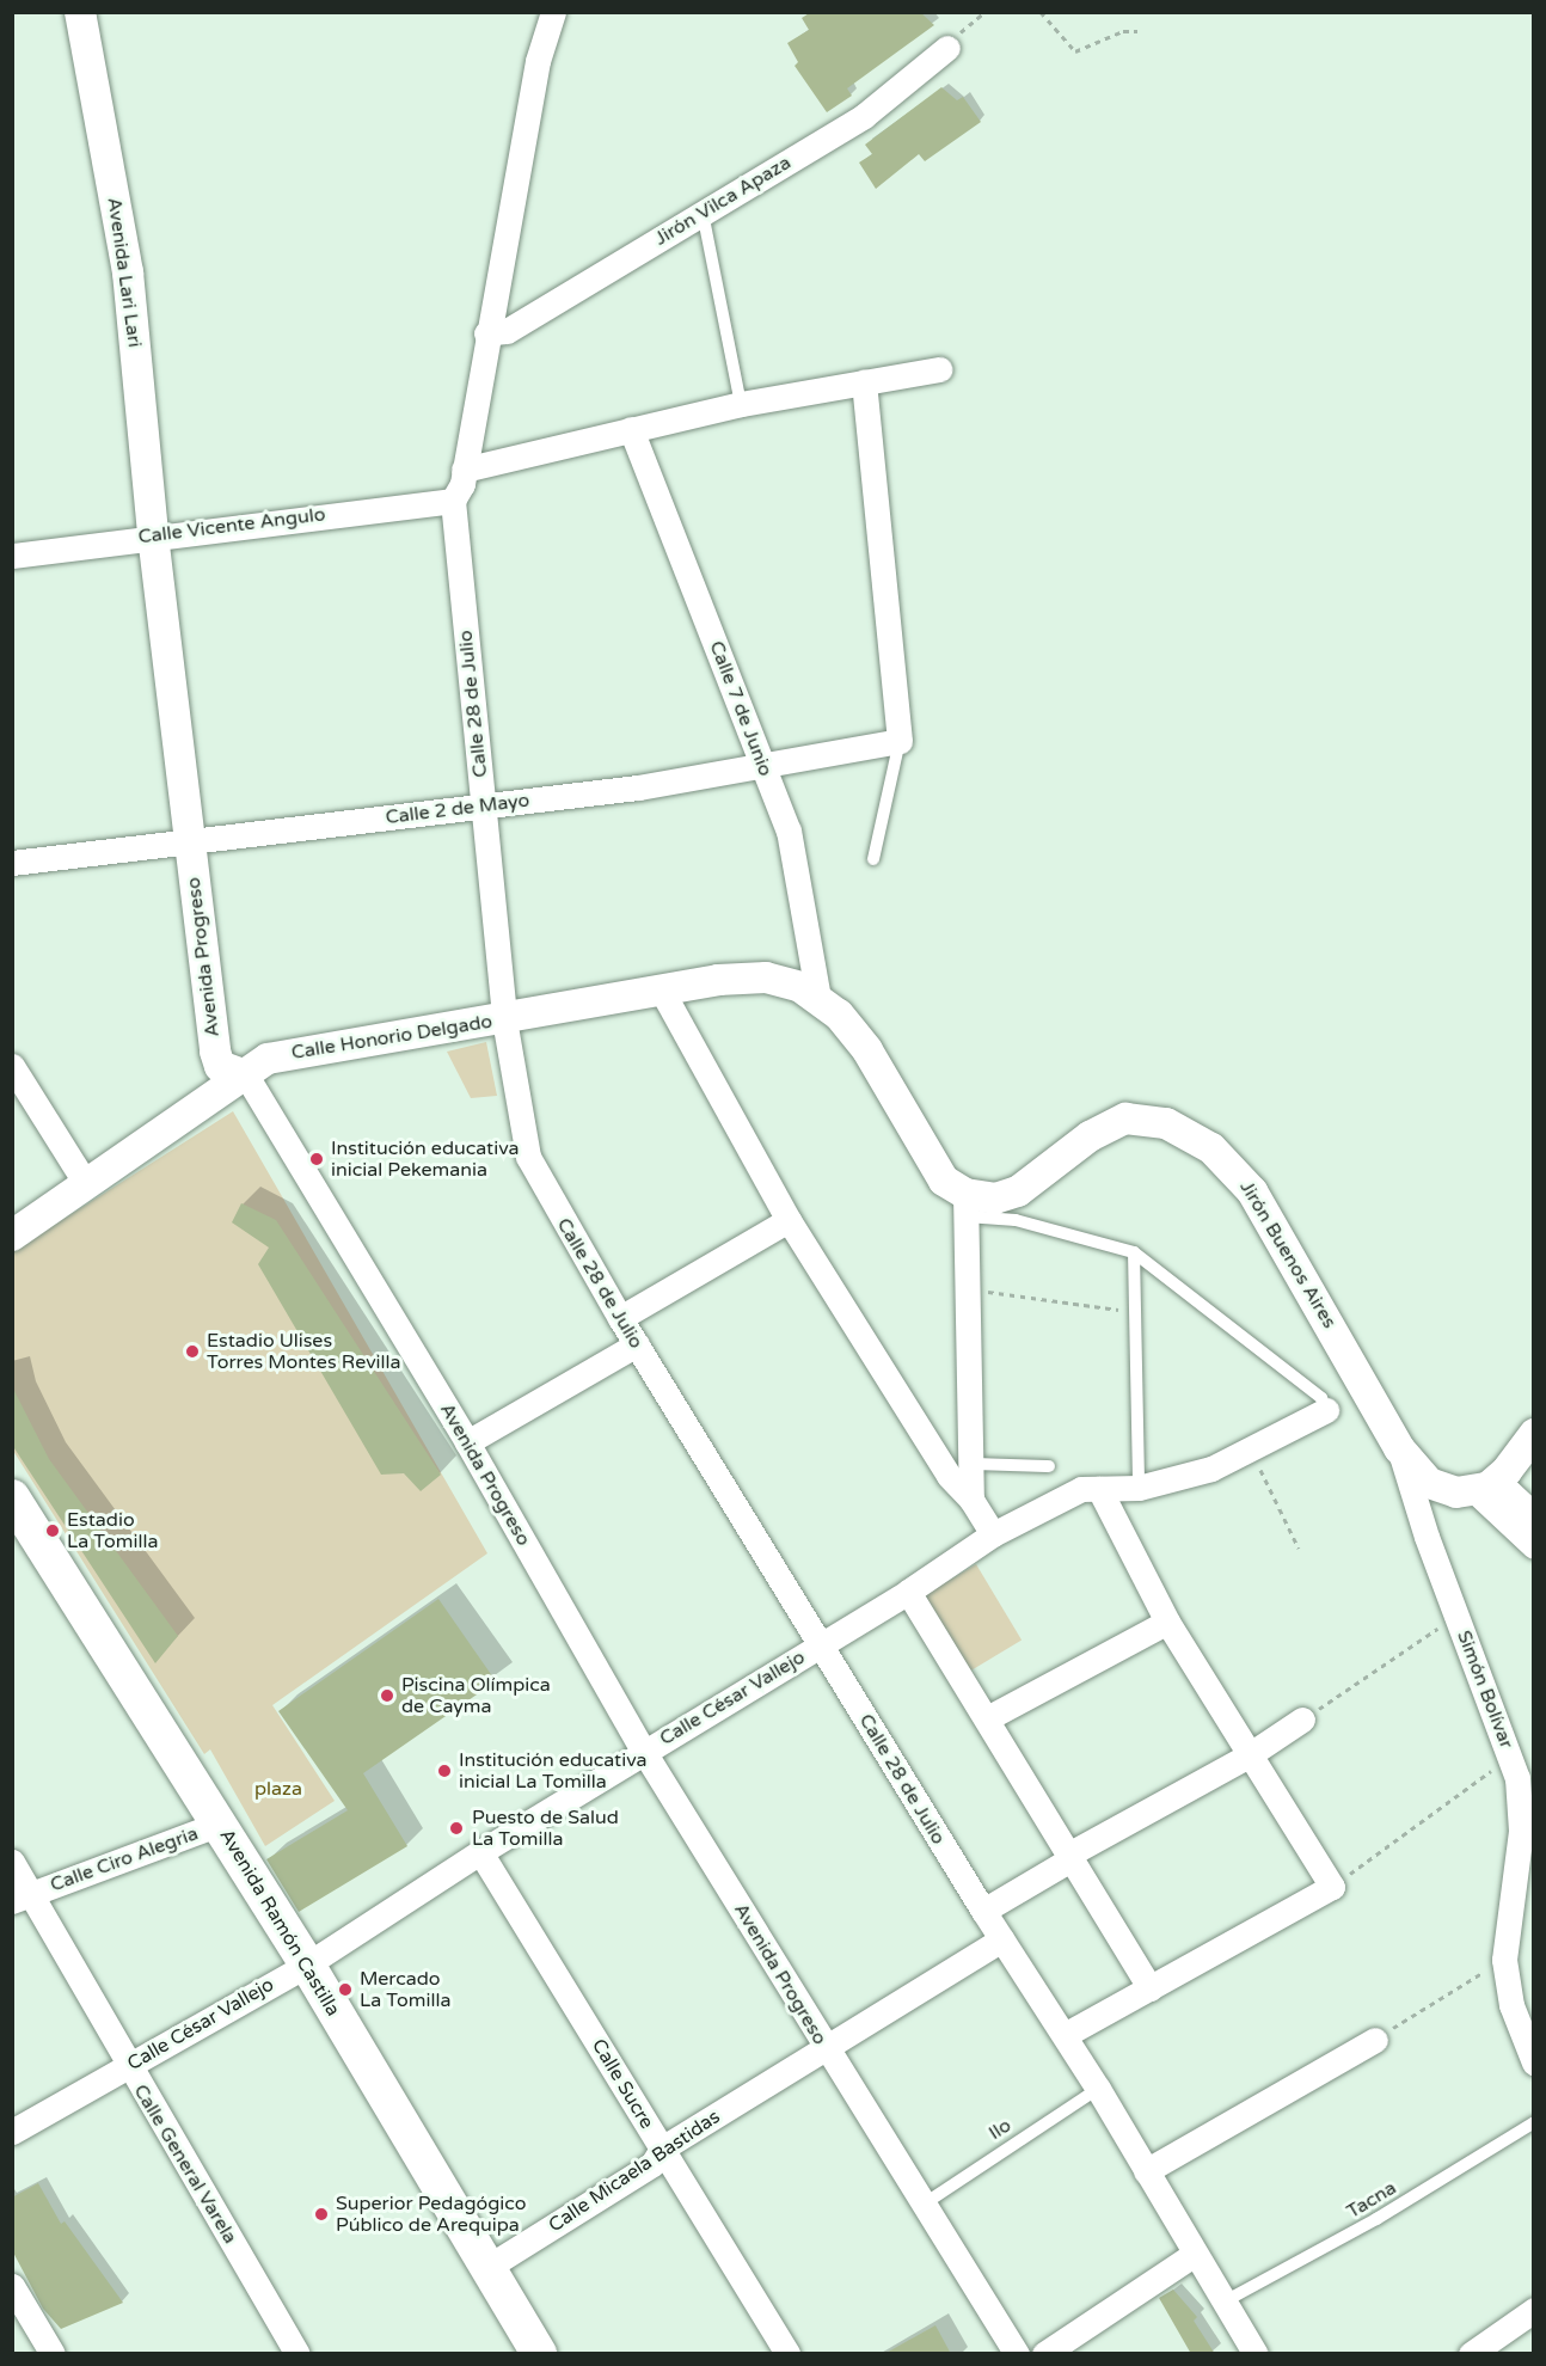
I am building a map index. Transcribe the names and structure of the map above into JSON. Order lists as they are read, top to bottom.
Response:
{
  "streets": {
    "main road": ["Avenida Ramón Castilla"],
    "street": [
      "Jirón Vilca Apaza",
      "Avenida Lari Lari",
      "Calle Vicente Angulo",
      "Calle 28 de Julio",
      "Calle 7 de Junio",
      "Calle 2 de Mayo",
      "Avenida Progreso",
      "Calle Honorio Delgado",
      "Jirón Buenos Aires",
      "Simón Bolívar",
      "Calle César Vallejo",
      "Calle Ciro Alegria",
      "Calle Sucre",
      "Calle General Varela",
      "Calle Micaela Bastidas"
    ],
    "lane": ["Ilo", "Tacna"]
  },
  "crossings": [
    ["Jirón Vilca Apaza", "Calle 28 de Julio"],
    ["Avenida Lari Lari", "Calle Vicente Angulo"],
    ["Avenida Lari Lari", "Avenida Progreso"],
    ["Calle Vicente Angulo", "Calle 28 de Julio"],
    ["Calle Vicente Angulo", "Avenida Progreso"],
    ["Calle 28 de Julio", "Calle 2 de Mayo"],
    ["Calle 28 de Julio", "Calle Honorio Delgado"],
    ["Calle 28 de Julio", "Calle César Vallejo"],
    ["Calle 28 de Julio", "Ilo"],
    ["Calle 28 de Julio", "Calle Micaela Bastidas"],
    ["Calle 28 de Julio", "Tacna"],
    ["Calle 7 de Junio", "Calle 2 de Mayo"],
    ["Calle 7 de Junio", "Calle Honorio Delgado"],
    ["Calle 2 de Mayo", "Avenida Progreso"],
    ["Avenida Progreso", "Calle Honorio Delgado"],
    ["Avenida Progreso", "Calle César Vallejo"],
    ["Avenida Progreso", "Ilo"],
    ["Avenida Progreso", "Calle Micaela Bastidas"],
    ["Jirón Buenos Aires", "Simón Bolívar"],
    ["Calle César Vallejo", "Avenida Ramón Castilla"],
    ["Calle César Vallejo", "Calle Sucre"],
    ["Calle César Vallejo", "Calle General Varela"],
    ["Calle Ciro Alegria", "Avenida Ramón Castilla"],
    ["Calle Ciro Alegria", "Calle General Varela"],
    ["Avenida Ramón Castilla", "Calle Micaela Bastidas"],
    ["Calle Sucre", "Calle Micaela Bastidas"]
  ],
  "parks": ["plaza"],
  "places": [
    "Institución educativa inicial Pekemania",
    "Estadio Ulises Torres Montes Revilla",
    "Estadio La Tomilla",
    "Piscina Olímpica de Cayma",
    "Institución educativa inicial La Tomilla",
    "Puesto de Salud La Tomilla",
    "Mercado La Tomilla",
    "Superior Pedagógico Público de Arequipa"
  ]
}
